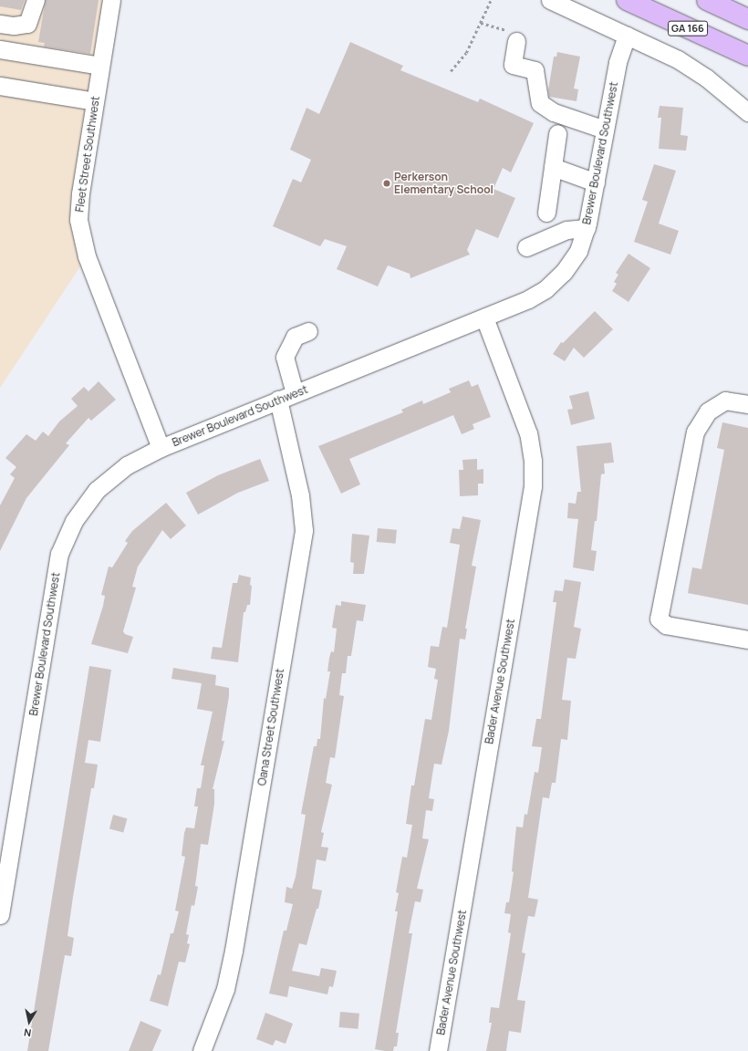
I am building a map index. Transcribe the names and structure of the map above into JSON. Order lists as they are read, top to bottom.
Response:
{
  "streets": {
    "highway": ["GA 166"],
    "street": [
      "Brewer Boulevard Southwest",
      "Fleet Street Southwest",
      "Bader Avenue Southwest",
      "Oana Street Southwest"
    ]
  },
  "crossings": [
    ["Brewer Boulevard Southwest", "Fleet Street Southwest"],
    ["Brewer Boulevard Southwest", "Bader Avenue Southwest"],
    ["Brewer Boulevard Southwest", "Oana Street Southwest"]
  ],
  "places": ["Perkerson Elementary School"],
  "north": "bottom"
}
